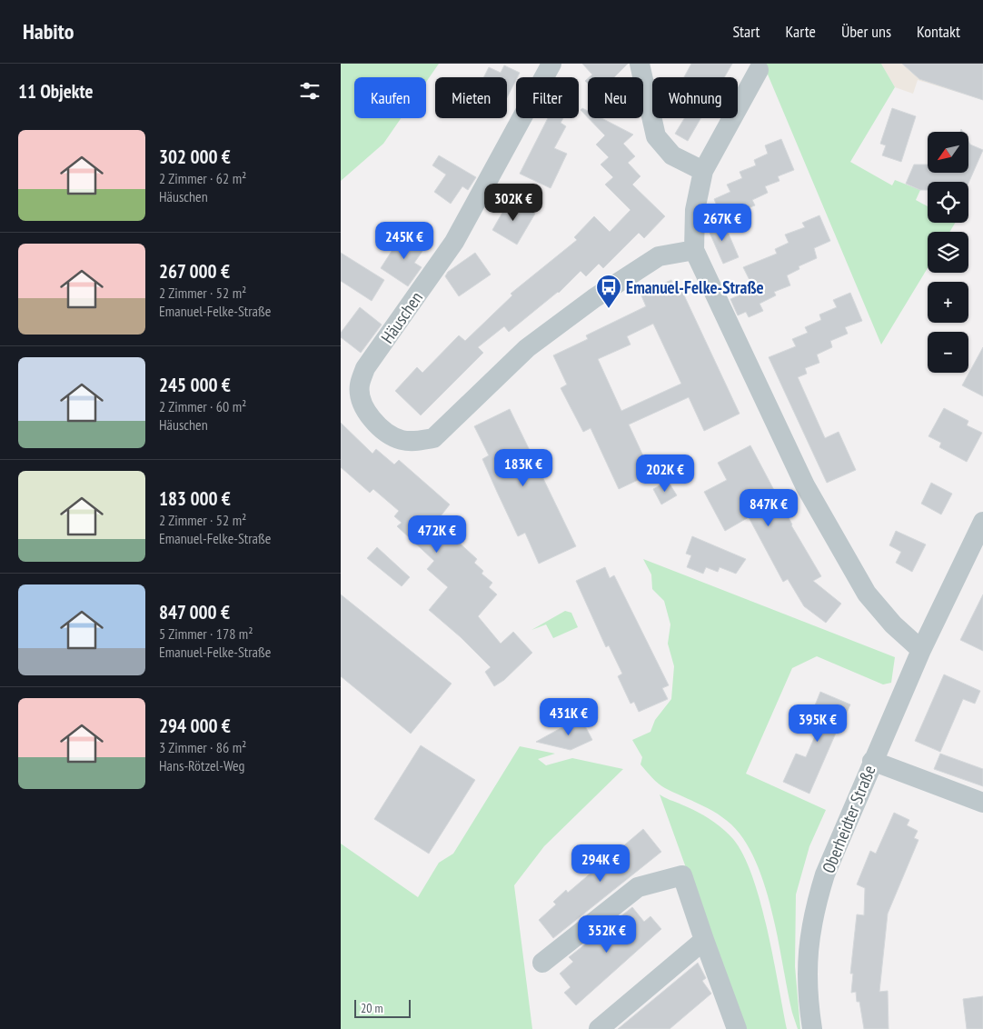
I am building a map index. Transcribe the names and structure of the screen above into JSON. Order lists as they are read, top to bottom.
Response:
{
  "streets": {
    "street": ["Häuschen", "Oberheidter Straße"]
  },
  "places": {
    "bus stop": ["Emanuel-Felke-Straße"]
  },
  "scale_bar": "20 m",
  "north": "bottom left",
  "page": {
    "header": "Habito",
    "nav": [
      "Start",
      "Karte",
      "Über uns",
      "Kontakt"
    ],
    "heading": "11 Objekte",
    "chip": [
      "Kaufen",
      "Mieten",
      "Filter",
      "Neu",
      "Wohnung"
    ],
    "list": [
      {
        "name": "302 000 €",
        "note": "2 Zimmer · 62 m² · Häuschen"
      },
      {
        "name": "267 000 €",
        "note": "2 Zimmer · 52 m² · Emanuel-Felke-Straße"
      },
      {
        "name": "245 000 €",
        "note": "2 Zimmer · 60 m² · Häuschen"
      },
      {
        "name": "183 000 €",
        "note": "2 Zimmer · 52 m² · Emanuel-Felke-Straße"
      },
      {
        "name": "847 000 €",
        "note": "5 Zimmer · 178 m² · Emanuel-Felke-Straße"
      },
      {
        "name": "294 000 €",
        "note": "3 Zimmer · 86 m² · Hans-Rötzel-Weg"
      }
    ],
    "map_buttons": ["+", "−"],
    "price": [
      "302K €",
      "267K €",
      "245K €",
      "183K €",
      "202K €",
      "847K €",
      "472K €",
      "431K €",
      "395K €",
      "294K €",
      "352K €"
    ],
    "scale": "20 m"
  }
}
